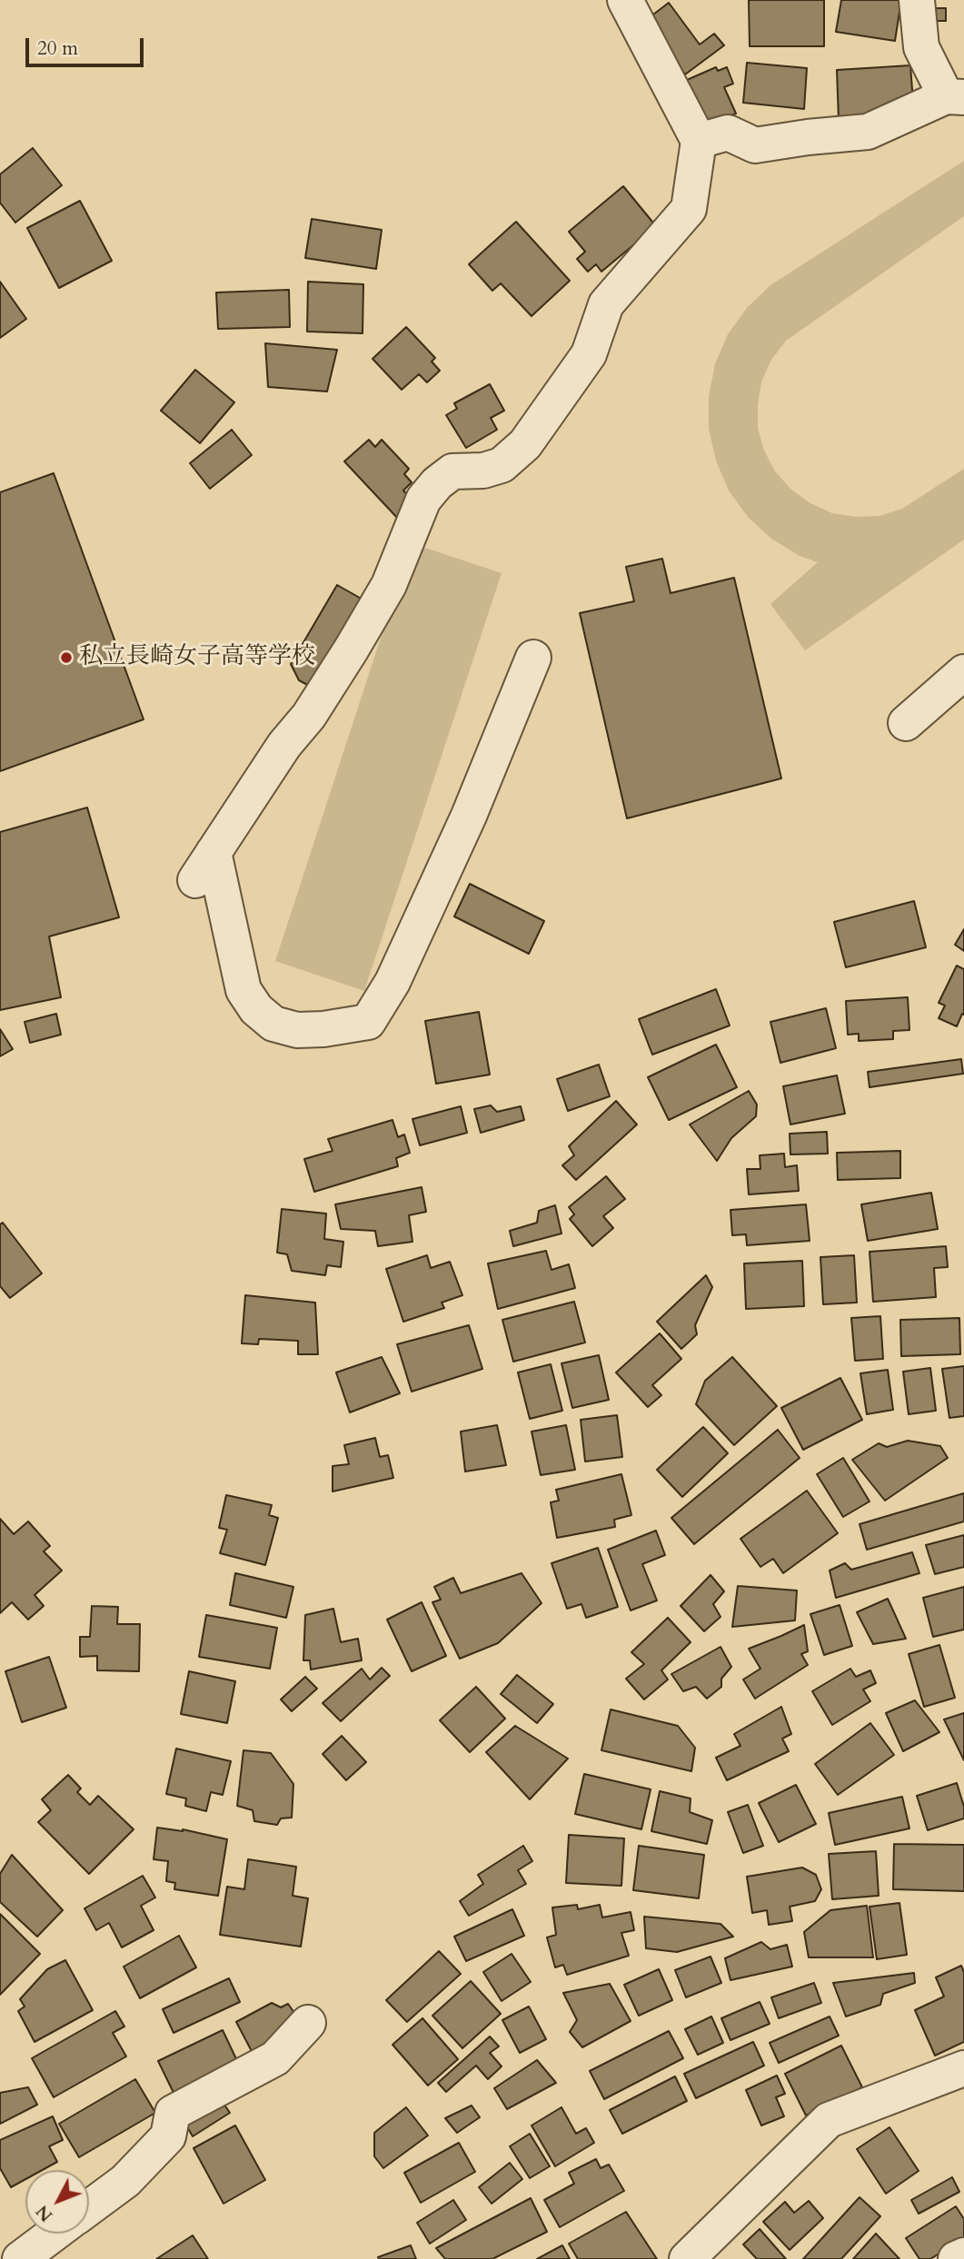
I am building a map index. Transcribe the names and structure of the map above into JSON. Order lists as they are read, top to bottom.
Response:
{
  "places": ["私立長崎女子高等学校"],
  "scale_bar": "20 m",
  "north": "bottom left"
}
